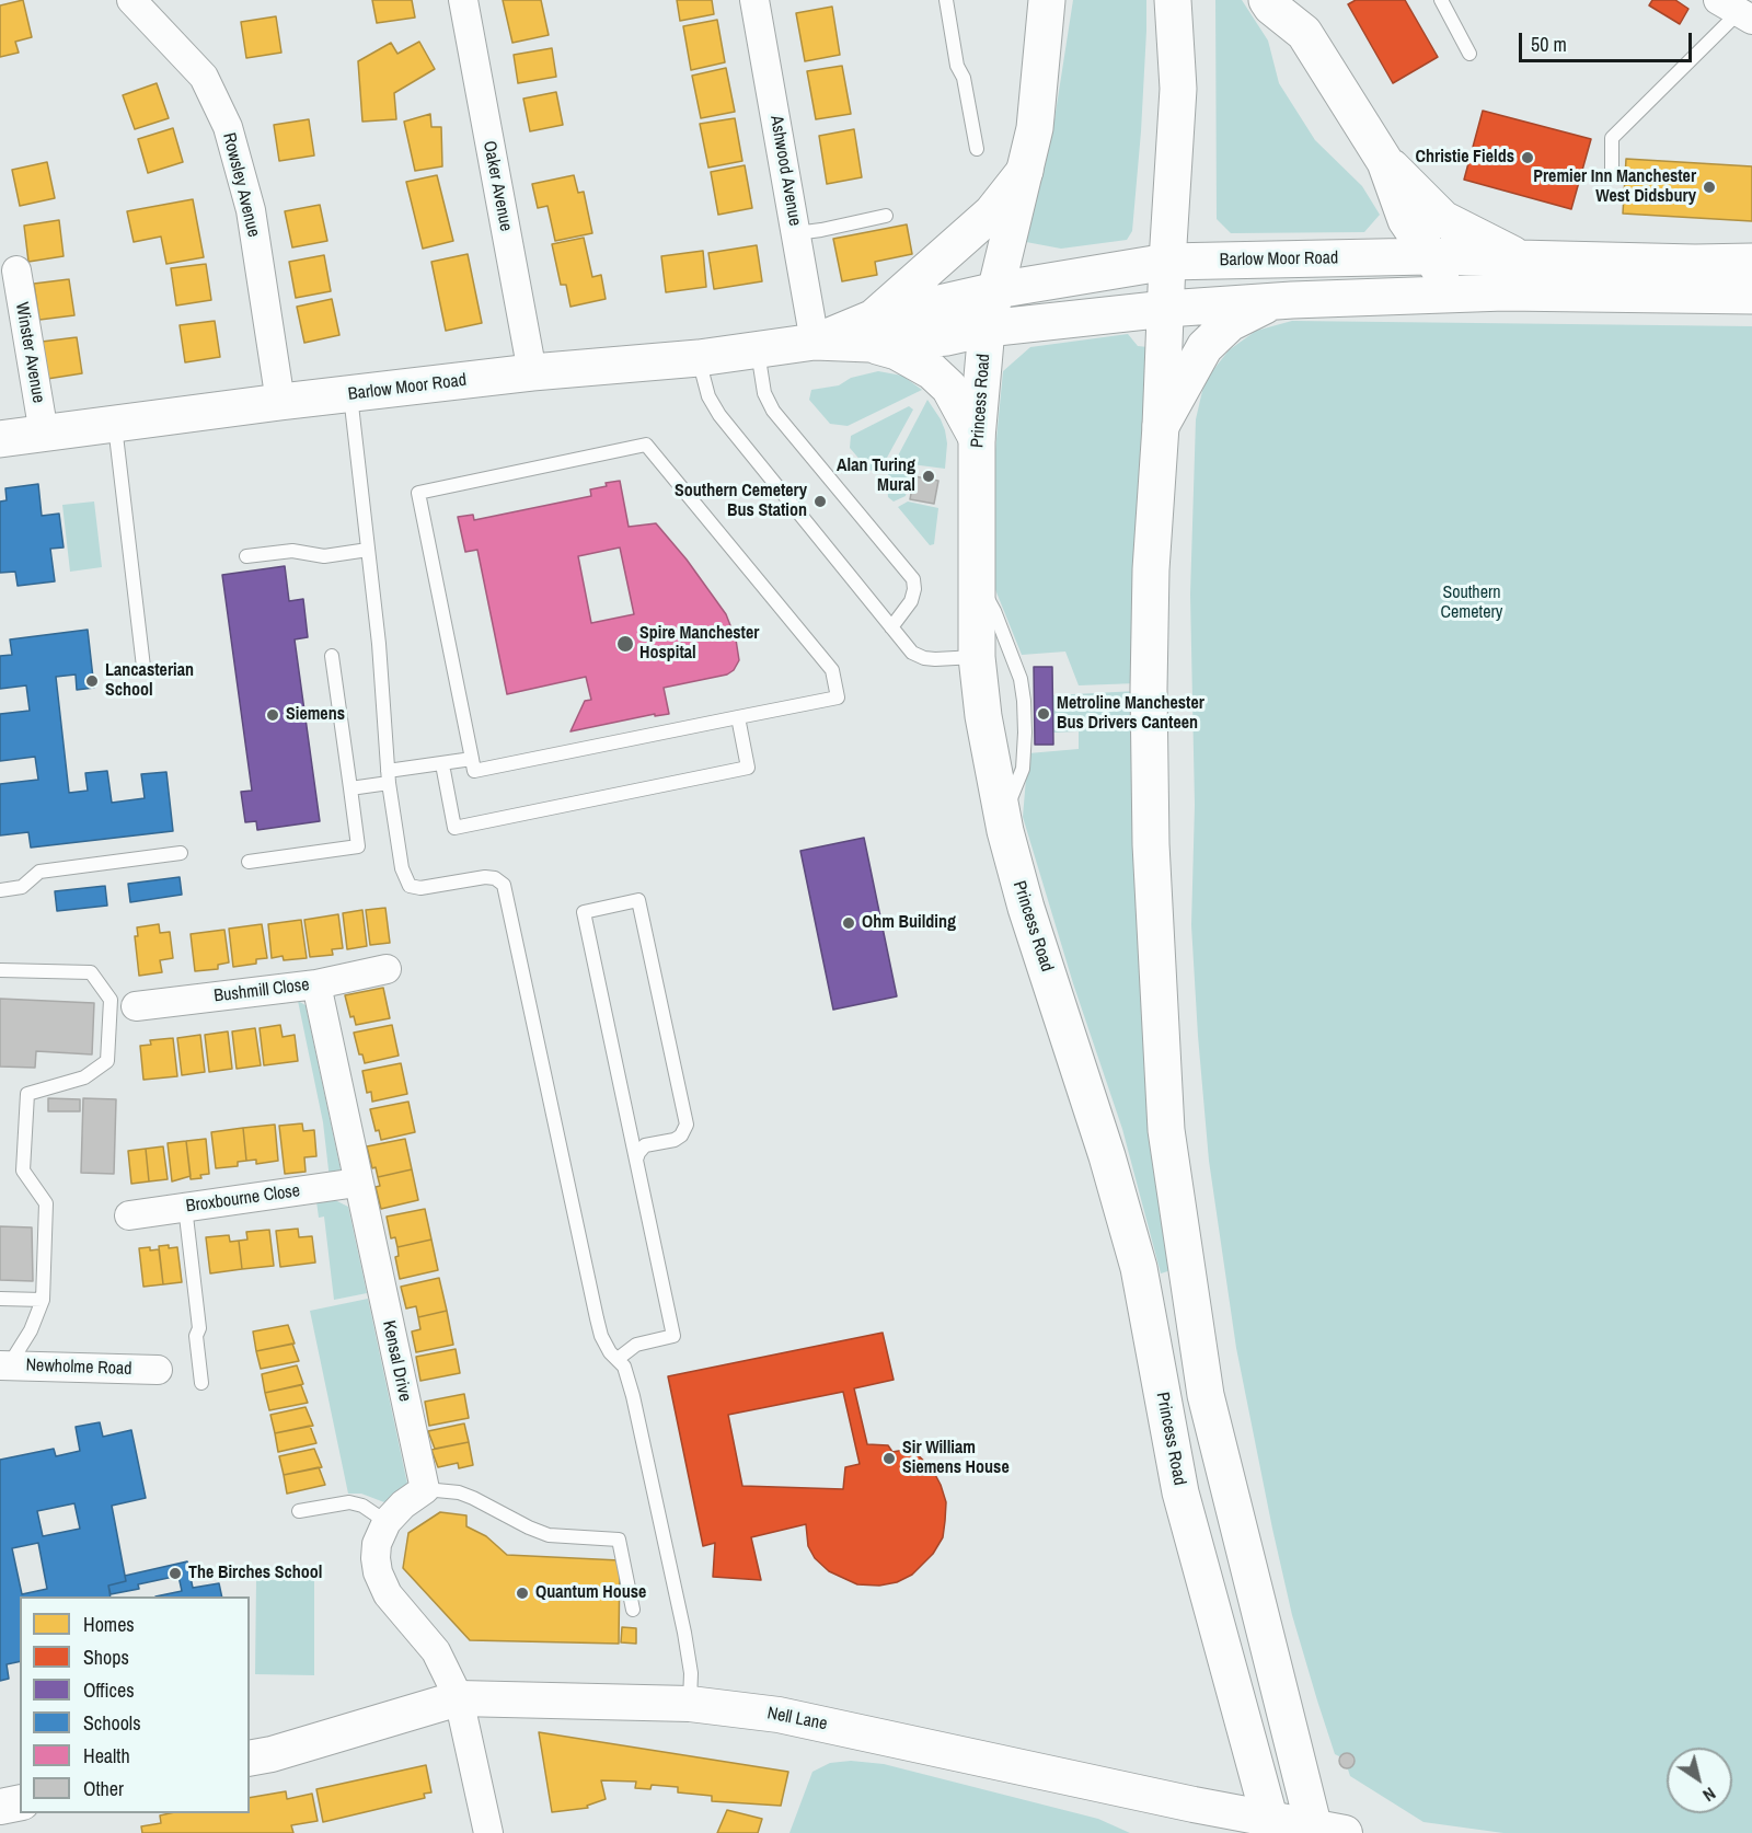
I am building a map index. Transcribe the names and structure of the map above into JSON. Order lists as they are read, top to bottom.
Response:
{
  "streets": {
    "main road": ["Barlow Moor Road", "Princess Road"],
    "street": [
      "Ashwood Avenue",
      "Rowsley Avenue",
      "Oaker Avenue",
      "Winster Avenue",
      "Bushmill Close",
      "Broxbourne Close",
      "Kensal Drive",
      "Newholme Road",
      "Nell Lane"
    ]
  },
  "crossings": [
    ["Ashwood Avenue", "Barlow Moor Road"],
    ["Rowsley Avenue", "Barlow Moor Road"],
    ["Oaker Avenue", "Barlow Moor Road"],
    ["Barlow Moor Road", "Winster Avenue"],
    ["Barlow Moor Road", "Princess Road"],
    ["Princess Road", "Nell Lane"],
    ["Bushmill Close", "Kensal Drive"],
    ["Broxbourne Close", "Kensal Drive"]
  ],
  "parks": ["Southern Cemetery"],
  "places": [
    "Christie Fields",
    "Premier Inn Manchester West Didsbury",
    "Alan Turing Mural",
    "Southern Cemetery Bus Station",
    "Spire Manchester Hospital",
    "Lancasterian School",
    "Metroline Manchester Bus Drivers Canteen",
    "Siemens",
    "Ohm Building",
    "Sir William Siemens House",
    "The Birches School",
    "Quantum House"
  ],
  "legend": [
    "Homes",
    "Shops",
    "Offices",
    "Schools",
    "Health",
    "Other"
  ],
  "scale_bar": "50 m",
  "north": "bottom right"
}
